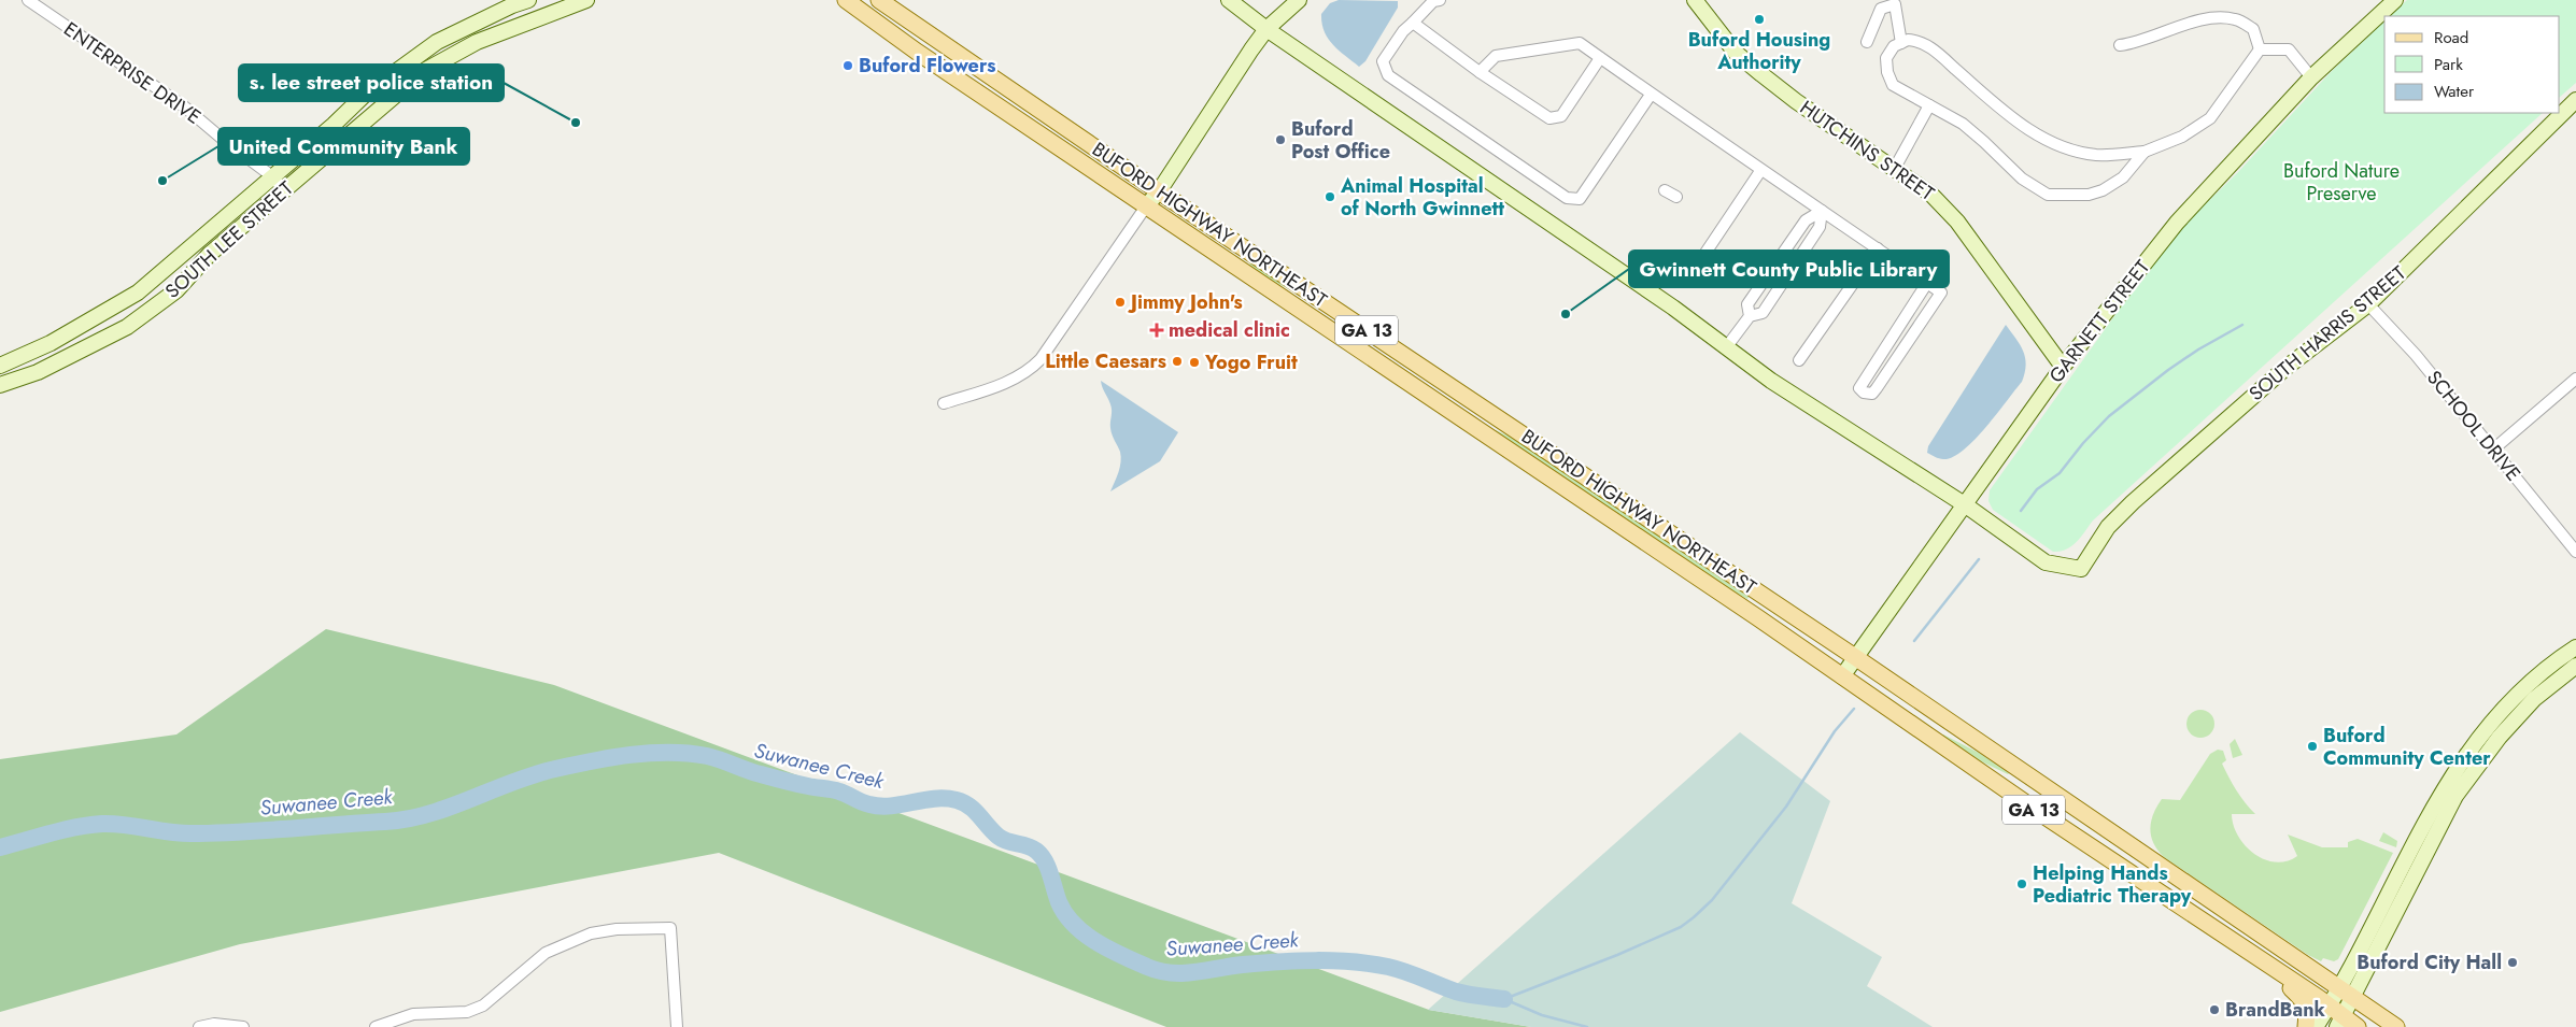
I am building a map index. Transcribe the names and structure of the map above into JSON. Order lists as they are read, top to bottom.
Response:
{
  "streets": {
    "main road": ["BUFORD HIGHWAY NORTHEAST", "GA 13"],
    "street": [
      "ENTERPRISE DRIVE",
      "HUTCHINS STREET",
      "SOUTH LEE STREET",
      "GARNETT STREET",
      "SOUTH HARRIS STREET",
      "SCHOOL DRIVE"
    ]
  },
  "crossings": [
    ["ENTERPRISE DRIVE", "SOUTH LEE STREET"],
    ["HUTCHINS STREET", "GARNETT STREET"],
    ["BUFORD HIGHWAY NORTHEAST", "GARNETT STREET"],
    ["GARNETT STREET", "SOUTH HARRIS STREET"],
    ["SOUTH HARRIS STREET", "SCHOOL DRIVE"]
  ],
  "water": ["Suwanee Creek"],
  "parks": ["Buford Nature Preserve"],
  "places": {
    "other": [
      "Buford Housing Authority",
      "Buford Flowers",
      "s. lee street police station",
      "Buford Post Office",
      "United Community Bank",
      "Animal Hospital of North Gwinnett",
      "Jimmy John's",
      "Gwinnett County Public Library",
      "Little Caesars",
      "Yogo Fruit",
      "Buford Community Center",
      "Helping Hands Pediatric Therapy",
      "Buford City Hall",
      "BrandBank"
    ],
    "health": ["medical clinic"]
  },
  "legend": ["Road", "Park", "Water"]
}
